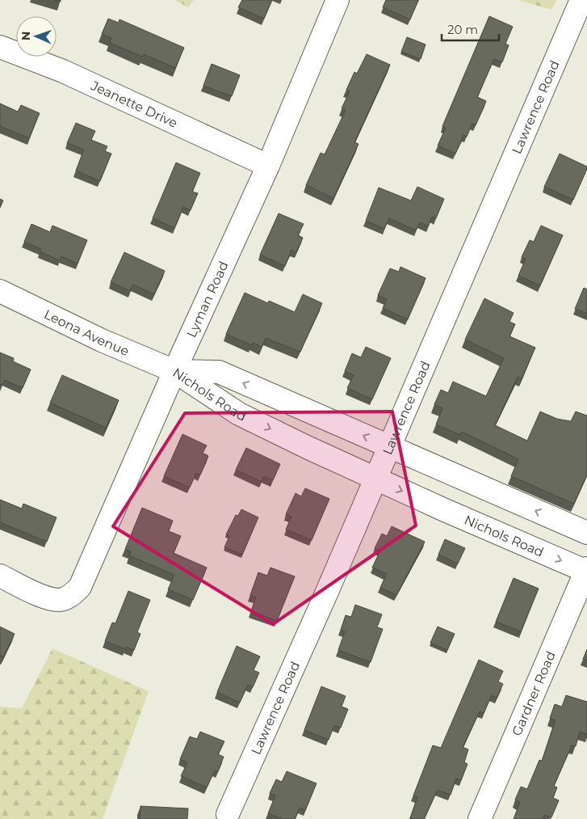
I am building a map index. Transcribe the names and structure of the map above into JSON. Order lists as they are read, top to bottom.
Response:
{
  "streets": {
    "street": [
      "Jeanette Drive",
      "Lawrence Road",
      "Lyman Road",
      "Leona Avenue",
      "Nichols Road",
      "Gardner Road"
    ]
  },
  "crossings": [
    ["Jeanette Drive", "Lyman Road"],
    ["Lawrence Road", "Nichols Road"],
    ["Lyman Road", "Leona Avenue"],
    ["Lyman Road", "Nichols Road"],
    ["Leona Avenue", "Nichols Road"],
    ["Nichols Road", "Gardner Road"]
  ],
  "scale_bar": "20 m",
  "north": "left"
}
